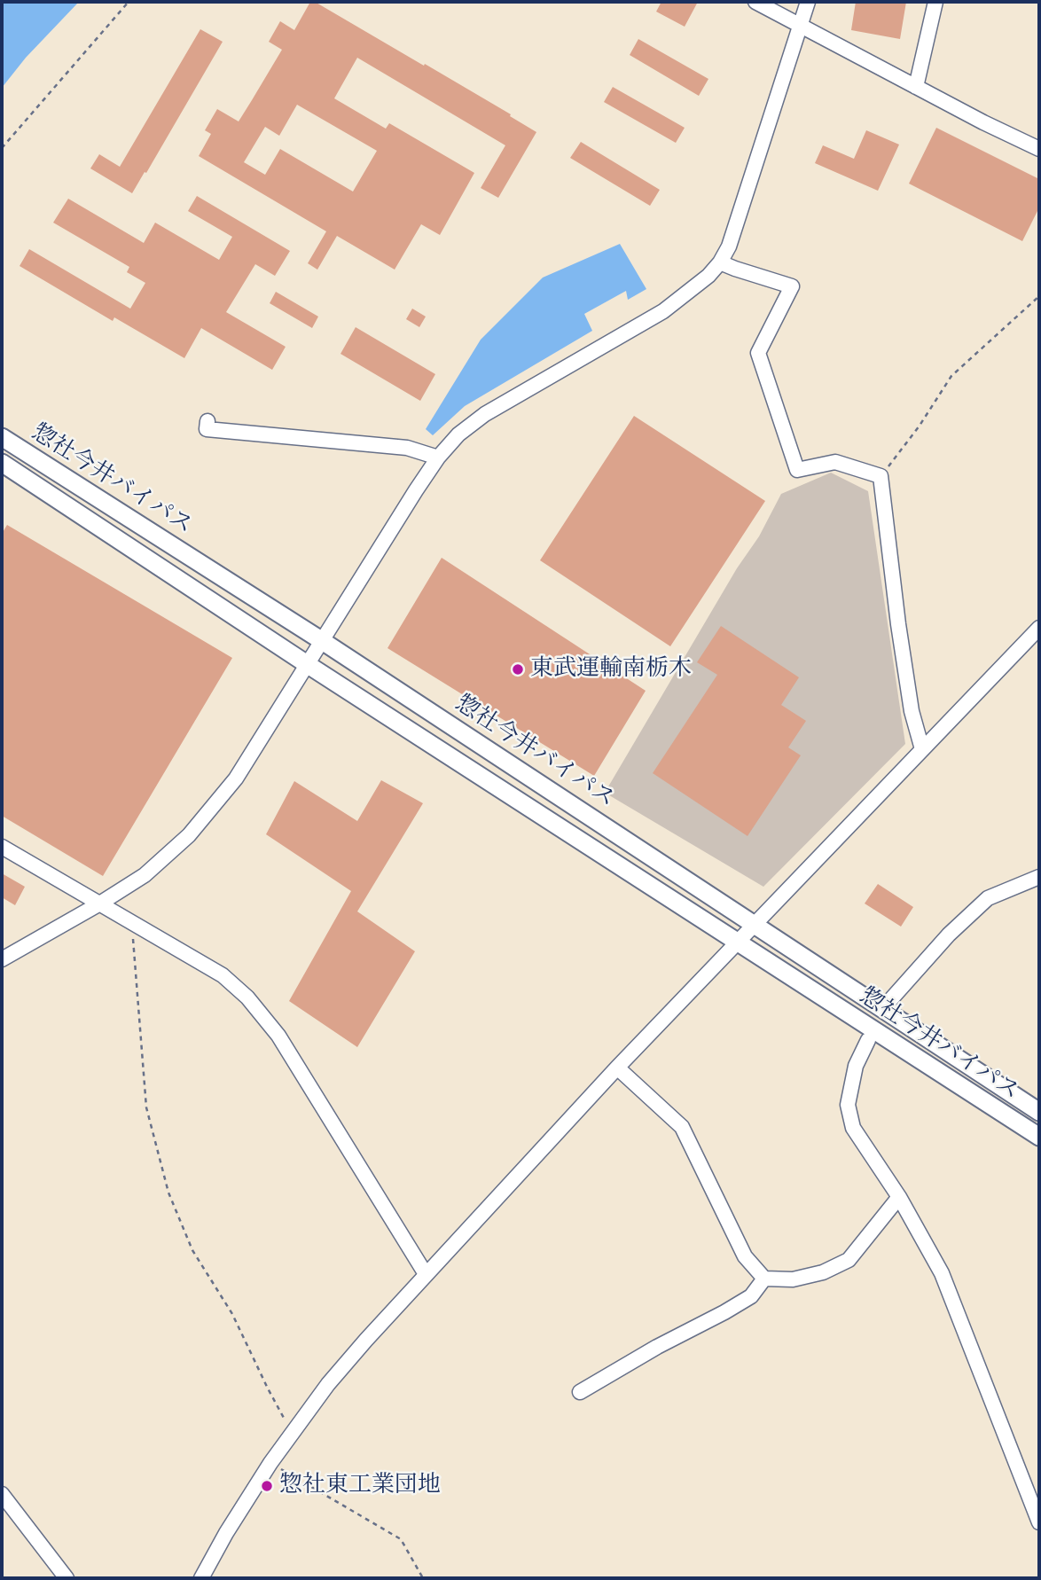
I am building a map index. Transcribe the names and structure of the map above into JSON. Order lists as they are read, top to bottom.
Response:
{
  "streets": {
    "main road": ["惣社今井バイパス"]
  },
  "places": ["東武運輸南栃木", "惣社東工業団地"]
}
